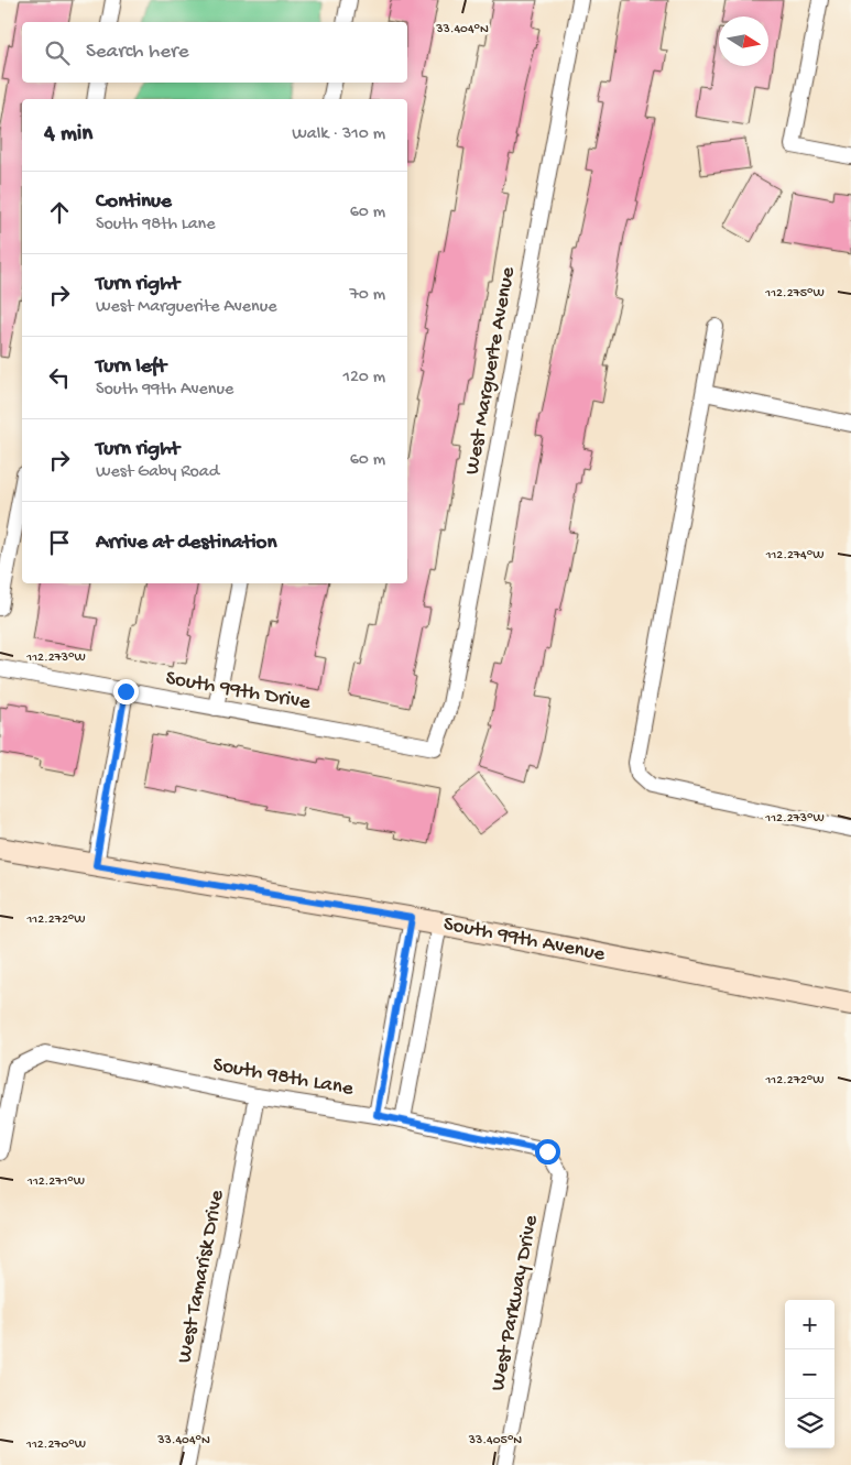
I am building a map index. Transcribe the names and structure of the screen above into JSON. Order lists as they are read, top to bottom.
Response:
{
  "streets": {
    "main road": ["South 99th Avenue"],
    "street": [
      "West Marguerte Avenue",
      "South 99th Drive",
      "South 98th Lane",
      "West Tamarisk Drive",
      "West Parkway Drive"
    ]
  },
  "crossings": [
    ["West Marguerte Avenue", "South 99th Drive"],
    ["South 98th Lane", "West Tamarisk Drive"],
    ["South 98th Lane", "West Parkway Drive"]
  ],
  "north": "right",
  "page": {
    "search": "Search here",
    "heading": ["4 min", "Walk · 310 m"],
    "list": [
      ["Continue", "South 98th Lane", "60 m"],
      ["Turn right", "West Marguerite Avenue", "70 m"],
      ["Turn left", "South 99th Avenue", "120 m"],
      ["Turn right", "West Gaby Road", "60 m"],
      "Arrive at destination"
    ],
    "map_buttons": ["+", "−"]
  },
  "coordinates": [
    "33.404°N",
    "112.275°W",
    "112.274°W",
    "112.273°W",
    "112.272°W",
    "112.271°W",
    "33.405°N",
    "112.270°W"
  ]
}
